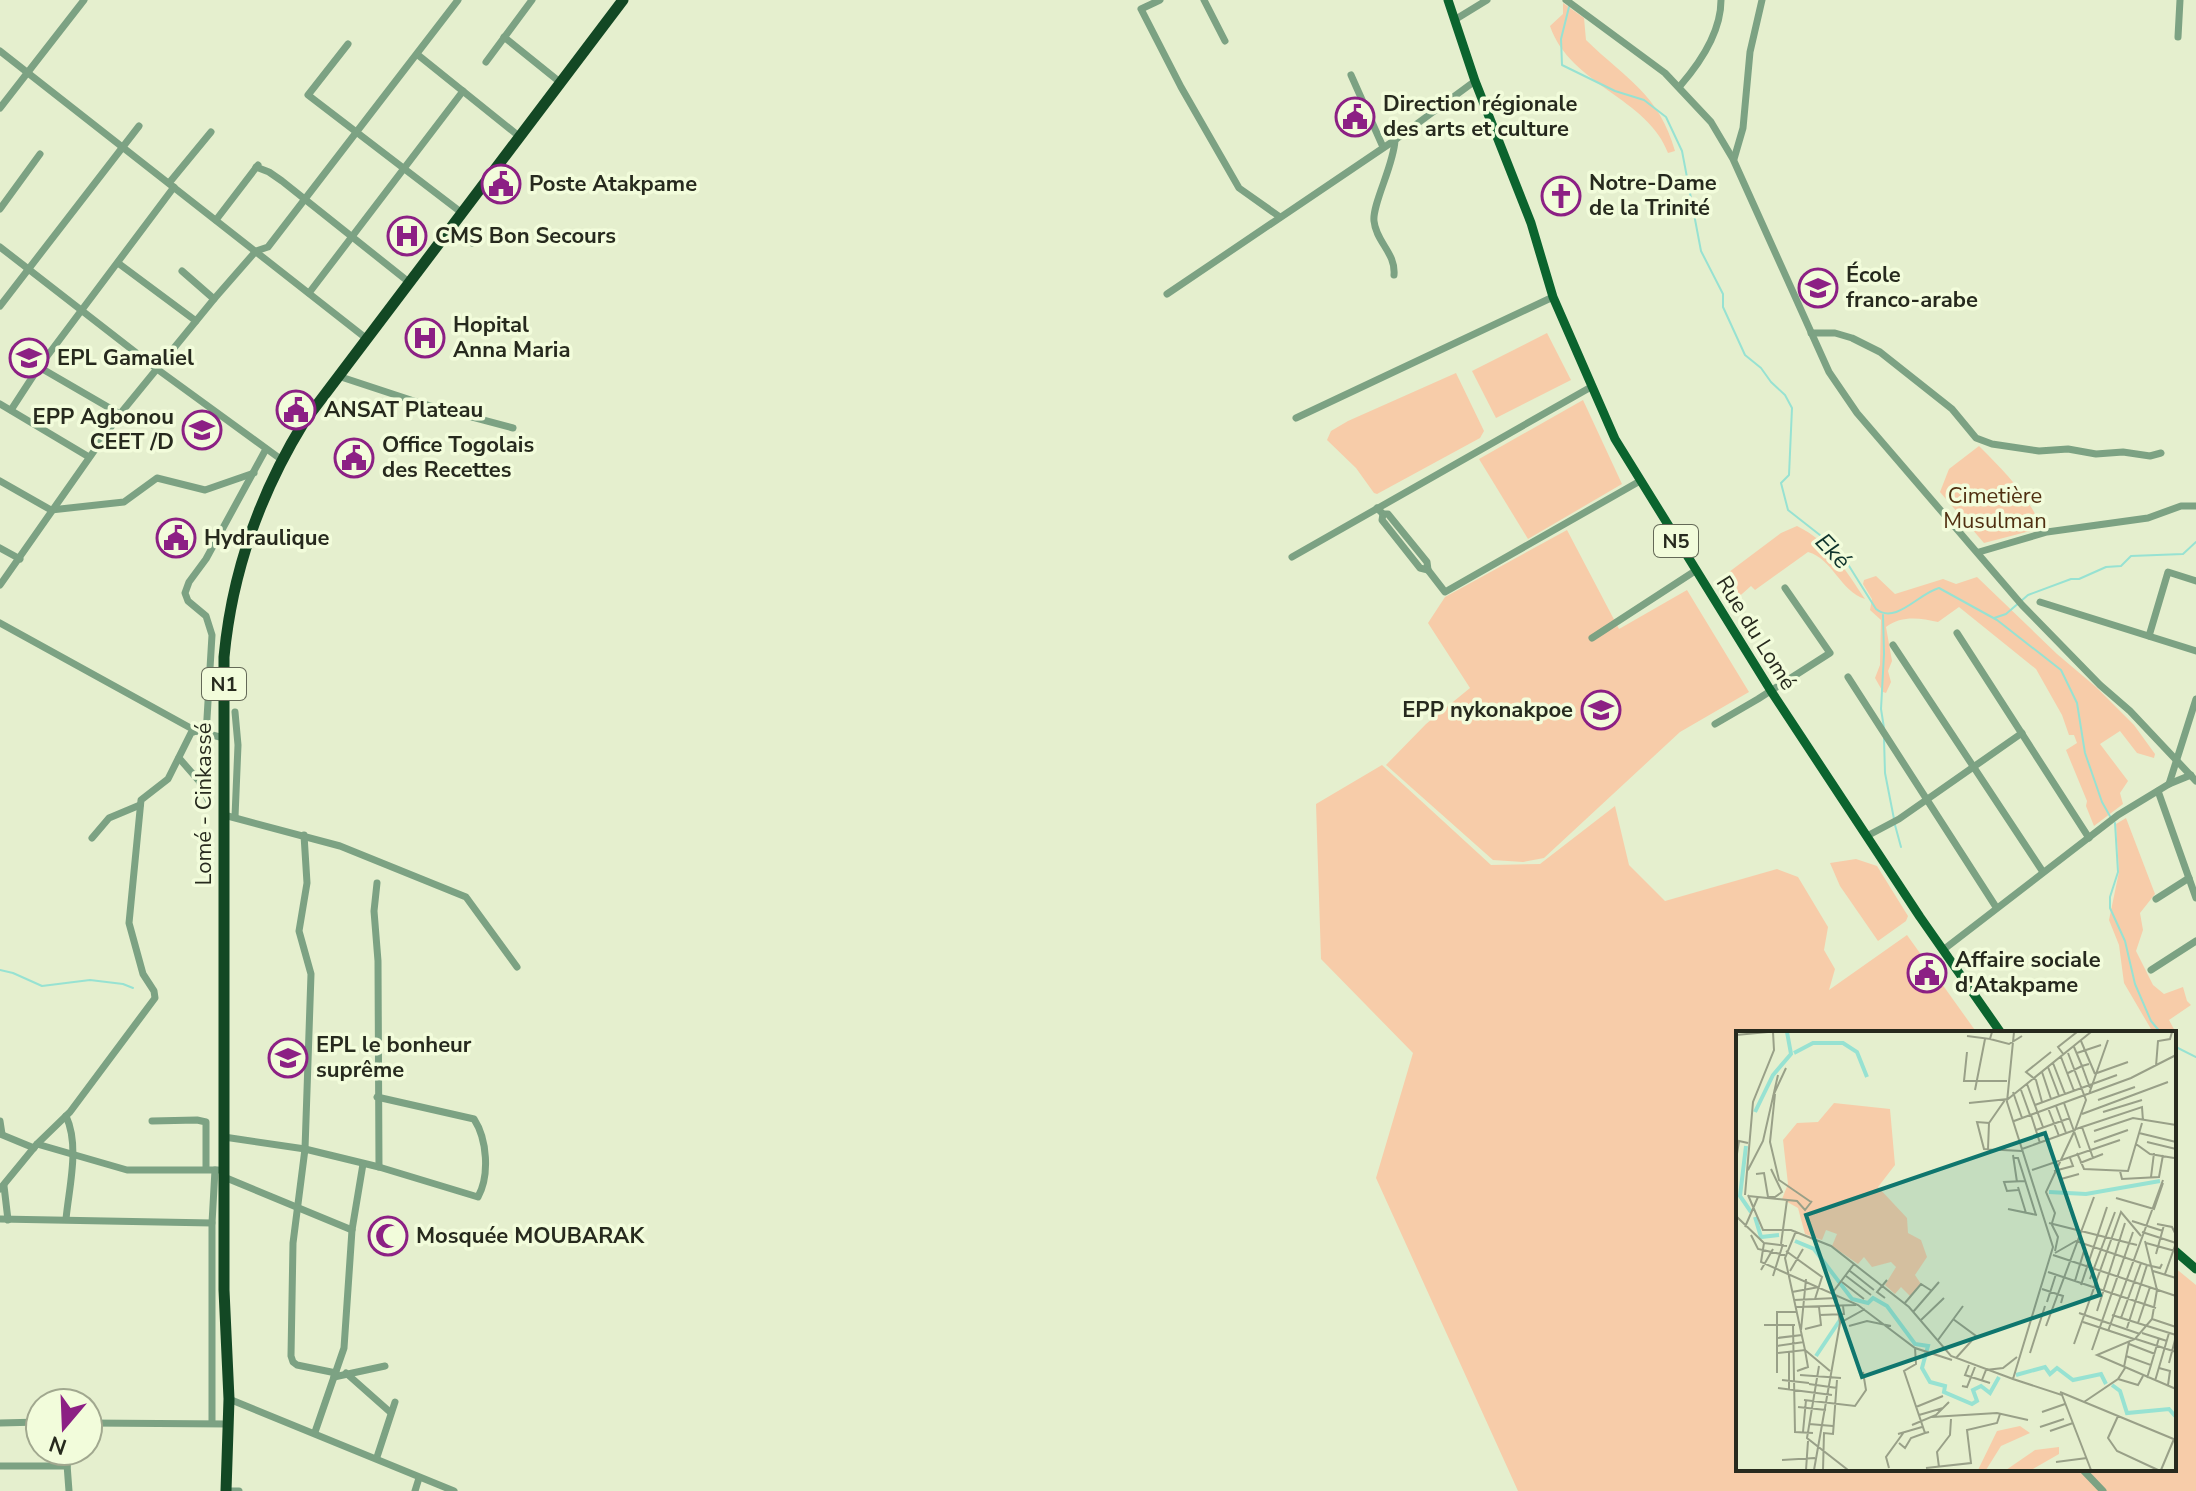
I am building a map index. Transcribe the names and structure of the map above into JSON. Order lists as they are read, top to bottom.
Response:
{
  "streets": {
    "highway": ["N1", "Lomé - Cinkassé"],
    "main road": ["N5", "Rue du Lomé"]
  },
  "water": ["Eké"],
  "parks": ["Cimetière Musulman"],
  "places": {
    "public building": [
      "Direction régionale des arts et culture",
      "Poste Atakpame",
      "ANSAT Plateau",
      "Office Togolais des Recettes",
      "Hydraulique",
      "Affaire sociale d'Atakpame"
    ],
    "church": ["Notre-Dame de la Trinité"],
    "hospital": ["CMS Bon Secours", "Hopital Anna Maria"],
    "school or university": [
      "École franco-arabe",
      "EPL Gamaliel",
      "EPP Agbonou CEET /D",
      "EPP nykonakpoe",
      "EPL le bonheur suprême"
    ],
    "mosque": ["Mosquée MOUBARAK"]
  },
  "north": "bottom"
}
